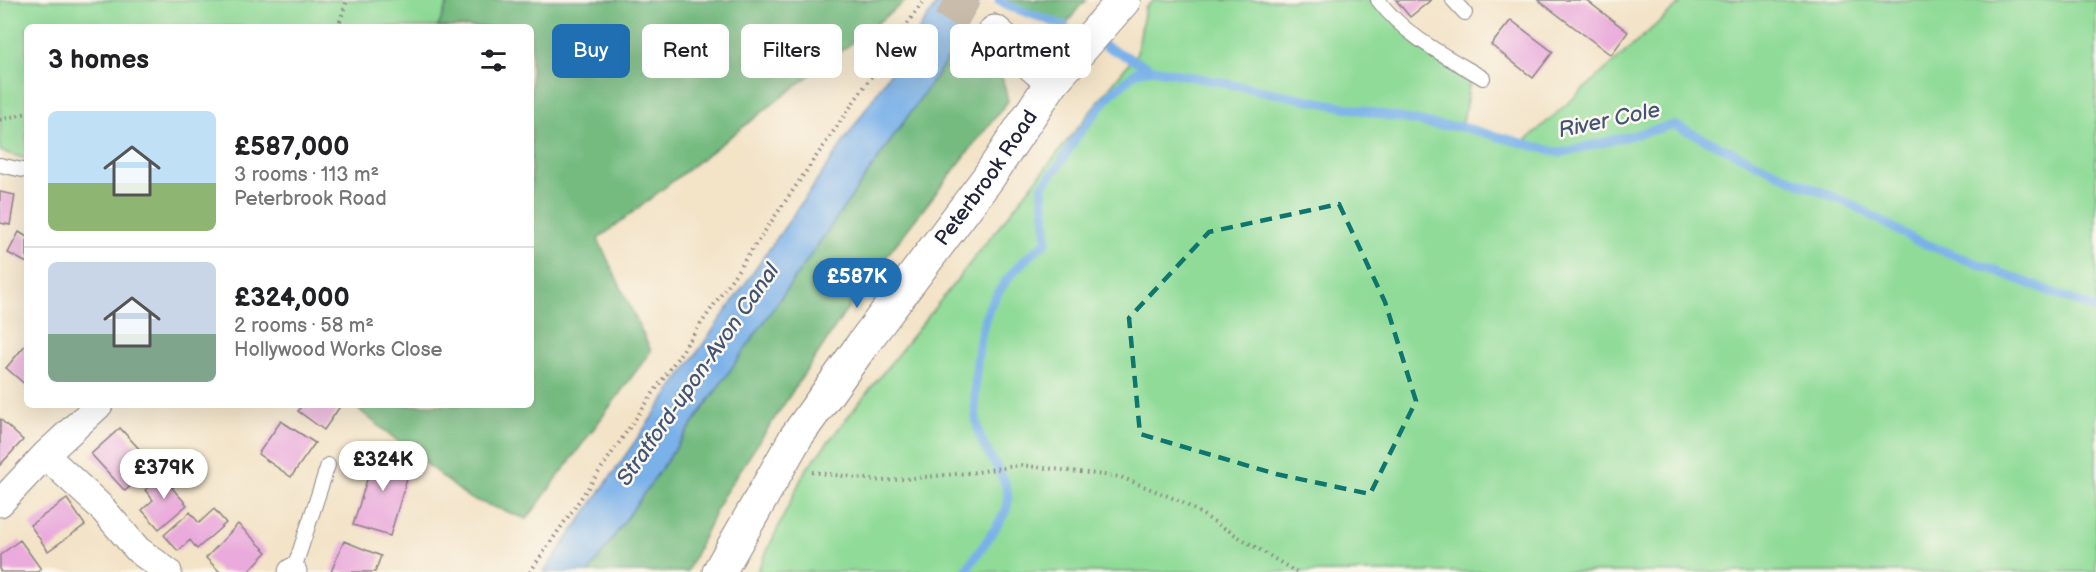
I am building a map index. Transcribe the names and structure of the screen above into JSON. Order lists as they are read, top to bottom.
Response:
{
  "streets": {
    "street": ["Peterbrook Road"]
  },
  "water": ["River Cole", "Stratford-upon-Avon Canal"],
  "page": {
    "chip": [
      "Buy",
      "Rent",
      "Filters",
      "New",
      "Apartment"
    ],
    "heading": "3 homes",
    "list": [
      {
        "name": "£587,000",
        "note": "3 rooms · 113 m² · Peterbrook Road"
      },
      {
        "name": "£324,000",
        "note": "2 rooms · 58 m² · Hollywood Works Close"
      }
    ],
    "price": ["£587K", "£324K", "£379K"]
  }
}
